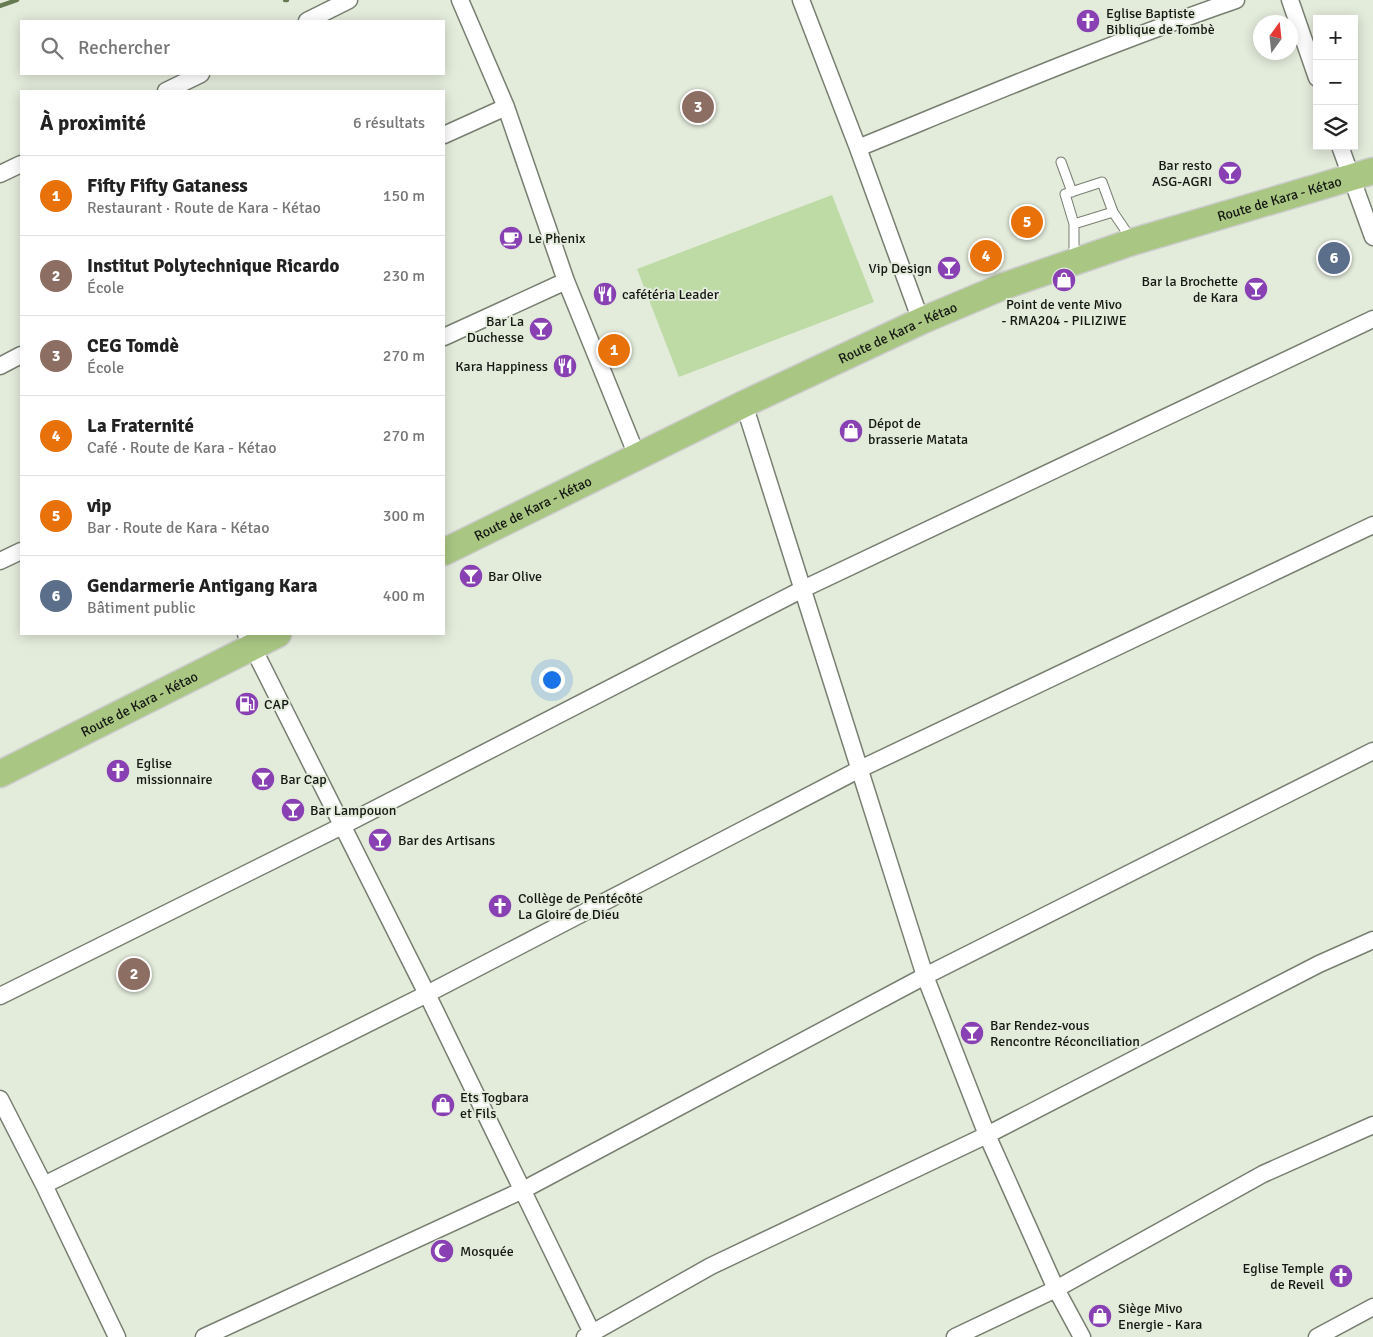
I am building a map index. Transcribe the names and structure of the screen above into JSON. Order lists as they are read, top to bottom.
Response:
{
  "streets": {
    "main road": ["Route de Kara - Kétao"]
  },
  "places": {
    "church": [
      "Eglise Baptiste Biblique de Tombè",
      "Eglise missionnaire",
      "Collège de Pentécôte La Gloire de Dieu",
      "Eglise Temple de Reveil"
    ],
    "bar": [
      "Bar resto ASG-AGRI",
      "Vip Design",
      "Bar la Brochette de Kara",
      "Bar La Duchesse",
      "Bar Olive",
      "Bar Cap",
      "Bar Lampouon",
      "Bar des Artisans",
      "Bar Rendez-vous Rencontre Réconciliation"
    ],
    "cafe": ["Le Phenix"],
    "shop": [
      "Point de vente Mivo - RMA204 - PILIZIWE",
      "Dépot de brasserie Matata",
      "Ets Togbara et Fils",
      "Siège Mivo Energie - Kara"
    ],
    "restaurant": ["cafétéria Leader", "Kara Happiness"],
    "fuel station": ["CAP"],
    "mosque": ["Mosquée"]
  },
  "north": "top",
  "page": {
    "map_buttons": ["+", "−"],
    "search": "Rechercher",
    "pins": [
      "3",
      "5",
      "4",
      "6",
      "1",
      "2"
    ],
    "heading": ["À proximité", "6 résultats"],
    "list": [
      {
        "mark": "1",
        "name": "Fifty Fifty Gataness",
        "note": "Restaurant · Route de Kara - Kétao",
        "value": "150 m"
      },
      {
        "mark": "2",
        "name": "Institut Polytechnique Ricardo",
        "note": "École",
        "value": "230 m"
      },
      {
        "mark": "3",
        "name": "CEG Tomdè",
        "note": "École",
        "value": "270 m"
      },
      {
        "mark": "4",
        "name": "La Fraternité",
        "note": "Café · Route de Kara - Kétao",
        "value": "270 m"
      },
      {
        "mark": "5",
        "name": "vip",
        "note": "Bar · Route de Kara - Kétao",
        "value": "300 m"
      },
      {
        "mark": "6",
        "name": "Gendarmerie Antigang Kara",
        "note": "Bâtiment public",
        "value": "400 m"
      }
    ]
  }
}
